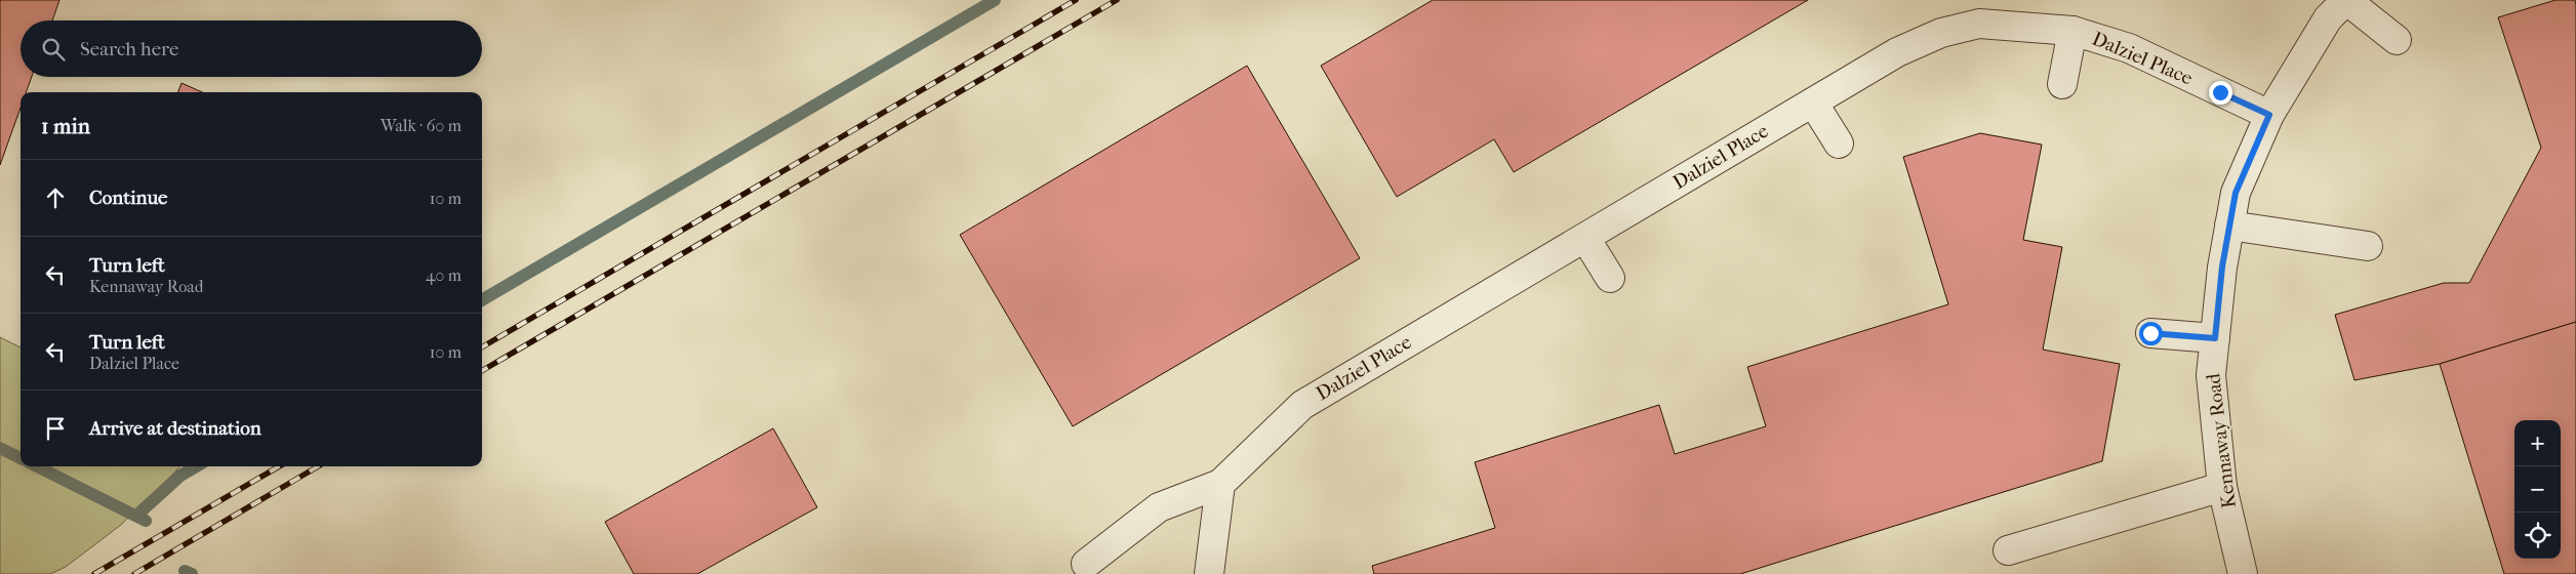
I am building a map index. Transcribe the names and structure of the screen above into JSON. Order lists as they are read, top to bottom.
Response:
{
  "streets": {
    "street": ["Dalziel Place", "Kennaway Road"]
  },
  "crossings": [
    ["Dalziel Place", "Kennaway Road"]
  ],
  "page": {
    "search": "Search here",
    "heading": ["1 min", "Walk · 60 m"],
    "list": [
      ["Continue", "10 m"],
      ["Turn left", "Kennaway Road", "40 m"],
      ["Turn left", "Dalziel Place", "10 m"],
      "Arrive at destination"
    ],
    "map_buttons": ["+", "−"]
  }
}
